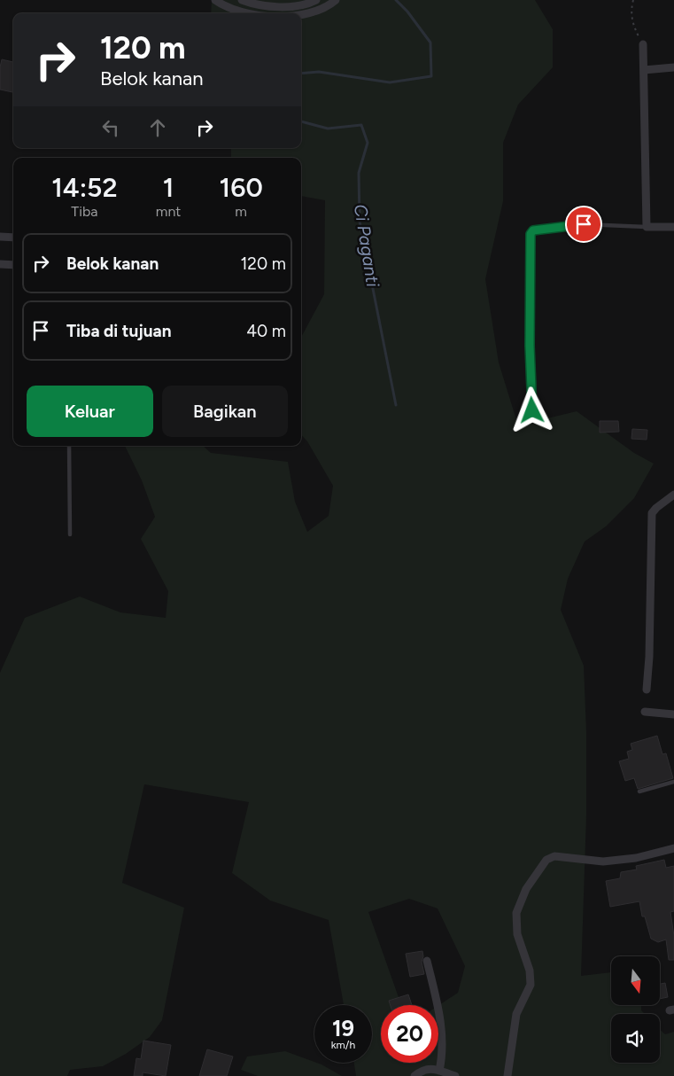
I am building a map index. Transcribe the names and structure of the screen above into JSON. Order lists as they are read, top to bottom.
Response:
{
  "water": ["Ci Paganti"],
  "north": "bottom",
  "page": {
    "turn": ["120 m", "Belok kanan"],
    "eta": [
      "14:52",
      "Tiba",
      "1",
      "mnt",
      "160",
      "m"
    ],
    "list": [
      {
        "name": "Belok kanan",
        "value": "120 m"
      },
      {
        "name": "Tiba di tujuan",
        "value": "40 m"
      }
    ],
    "buttons": ["Keluar", "Bagikan"],
    "speed": "19 km/h",
    "limit": "20"
  }
}
